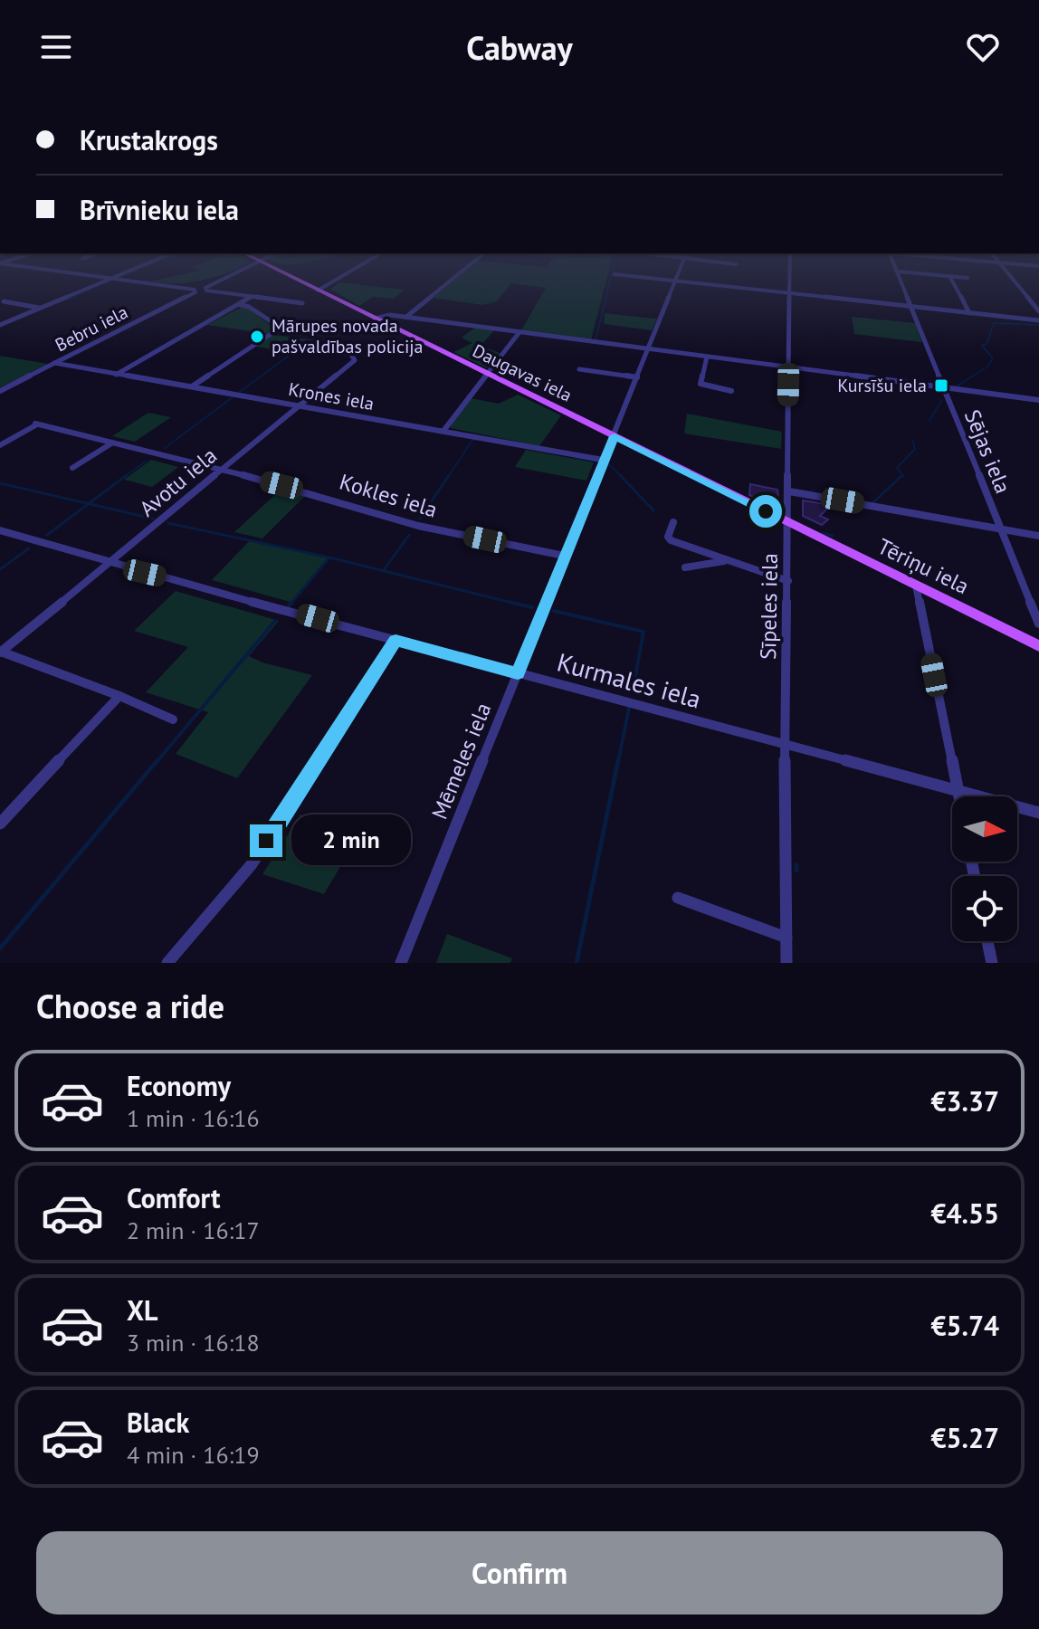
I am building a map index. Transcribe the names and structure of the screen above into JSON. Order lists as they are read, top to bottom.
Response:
{
  "streets": {
    "main road": ["Daugavas iela", "Tēriņu iela"],
    "street": [
      "Bebru iela",
      "Krones iela",
      "Sējas iela",
      "Avotu iela",
      "Kokles iela",
      "Sīpeles iela",
      "Kurmales iela",
      "Mēmeles iela"
    ]
  },
  "crossings": [
    ["Bebru iela", "Krones iela"],
    ["Daugavas iela", "Tēriņu iela"],
    ["Daugavas iela", "Sīpeles iela"],
    ["Daugavas iela", "Mēmeles iela"],
    ["Krones iela", "Avotu iela"],
    ["Krones iela", "Mēmeles iela"],
    ["Avotu iela", "Kokles iela"],
    ["Avotu iela", "Kurmales iela"],
    ["Kokles iela", "Mēmeles iela"],
    ["Tēriņu iela", "Sīpeles iela"],
    ["Sīpeles iela", "Kurmales iela"],
    ["Kurmales iela", "Mēmeles iela"]
  ],
  "places": {
    "other": ["Mārupes novada pašvaldības policija"],
    "transit": ["Kursīšu iela"]
  },
  "north": "right",
  "page": {
    "header": "Cabway",
    "banner": ["Krustakrogs", "Brīvnieku iela"],
    "bubble": "2 min",
    "heading": "Choose a ride",
    "list": [
      {
        "name": "Economy",
        "note": "1 min · 16:16",
        "value": "€3.37"
      },
      {
        "name": "Comfort",
        "note": "2 min · 16:17",
        "value": "€4.55"
      },
      {
        "name": "XL",
        "note": "3 min · 16:18",
        "value": "€5.74"
      },
      {
        "name": "Black",
        "note": "4 min · 16:19",
        "value": "€5.27"
      }
    ],
    "buttons": "Confirm"
  }
}
